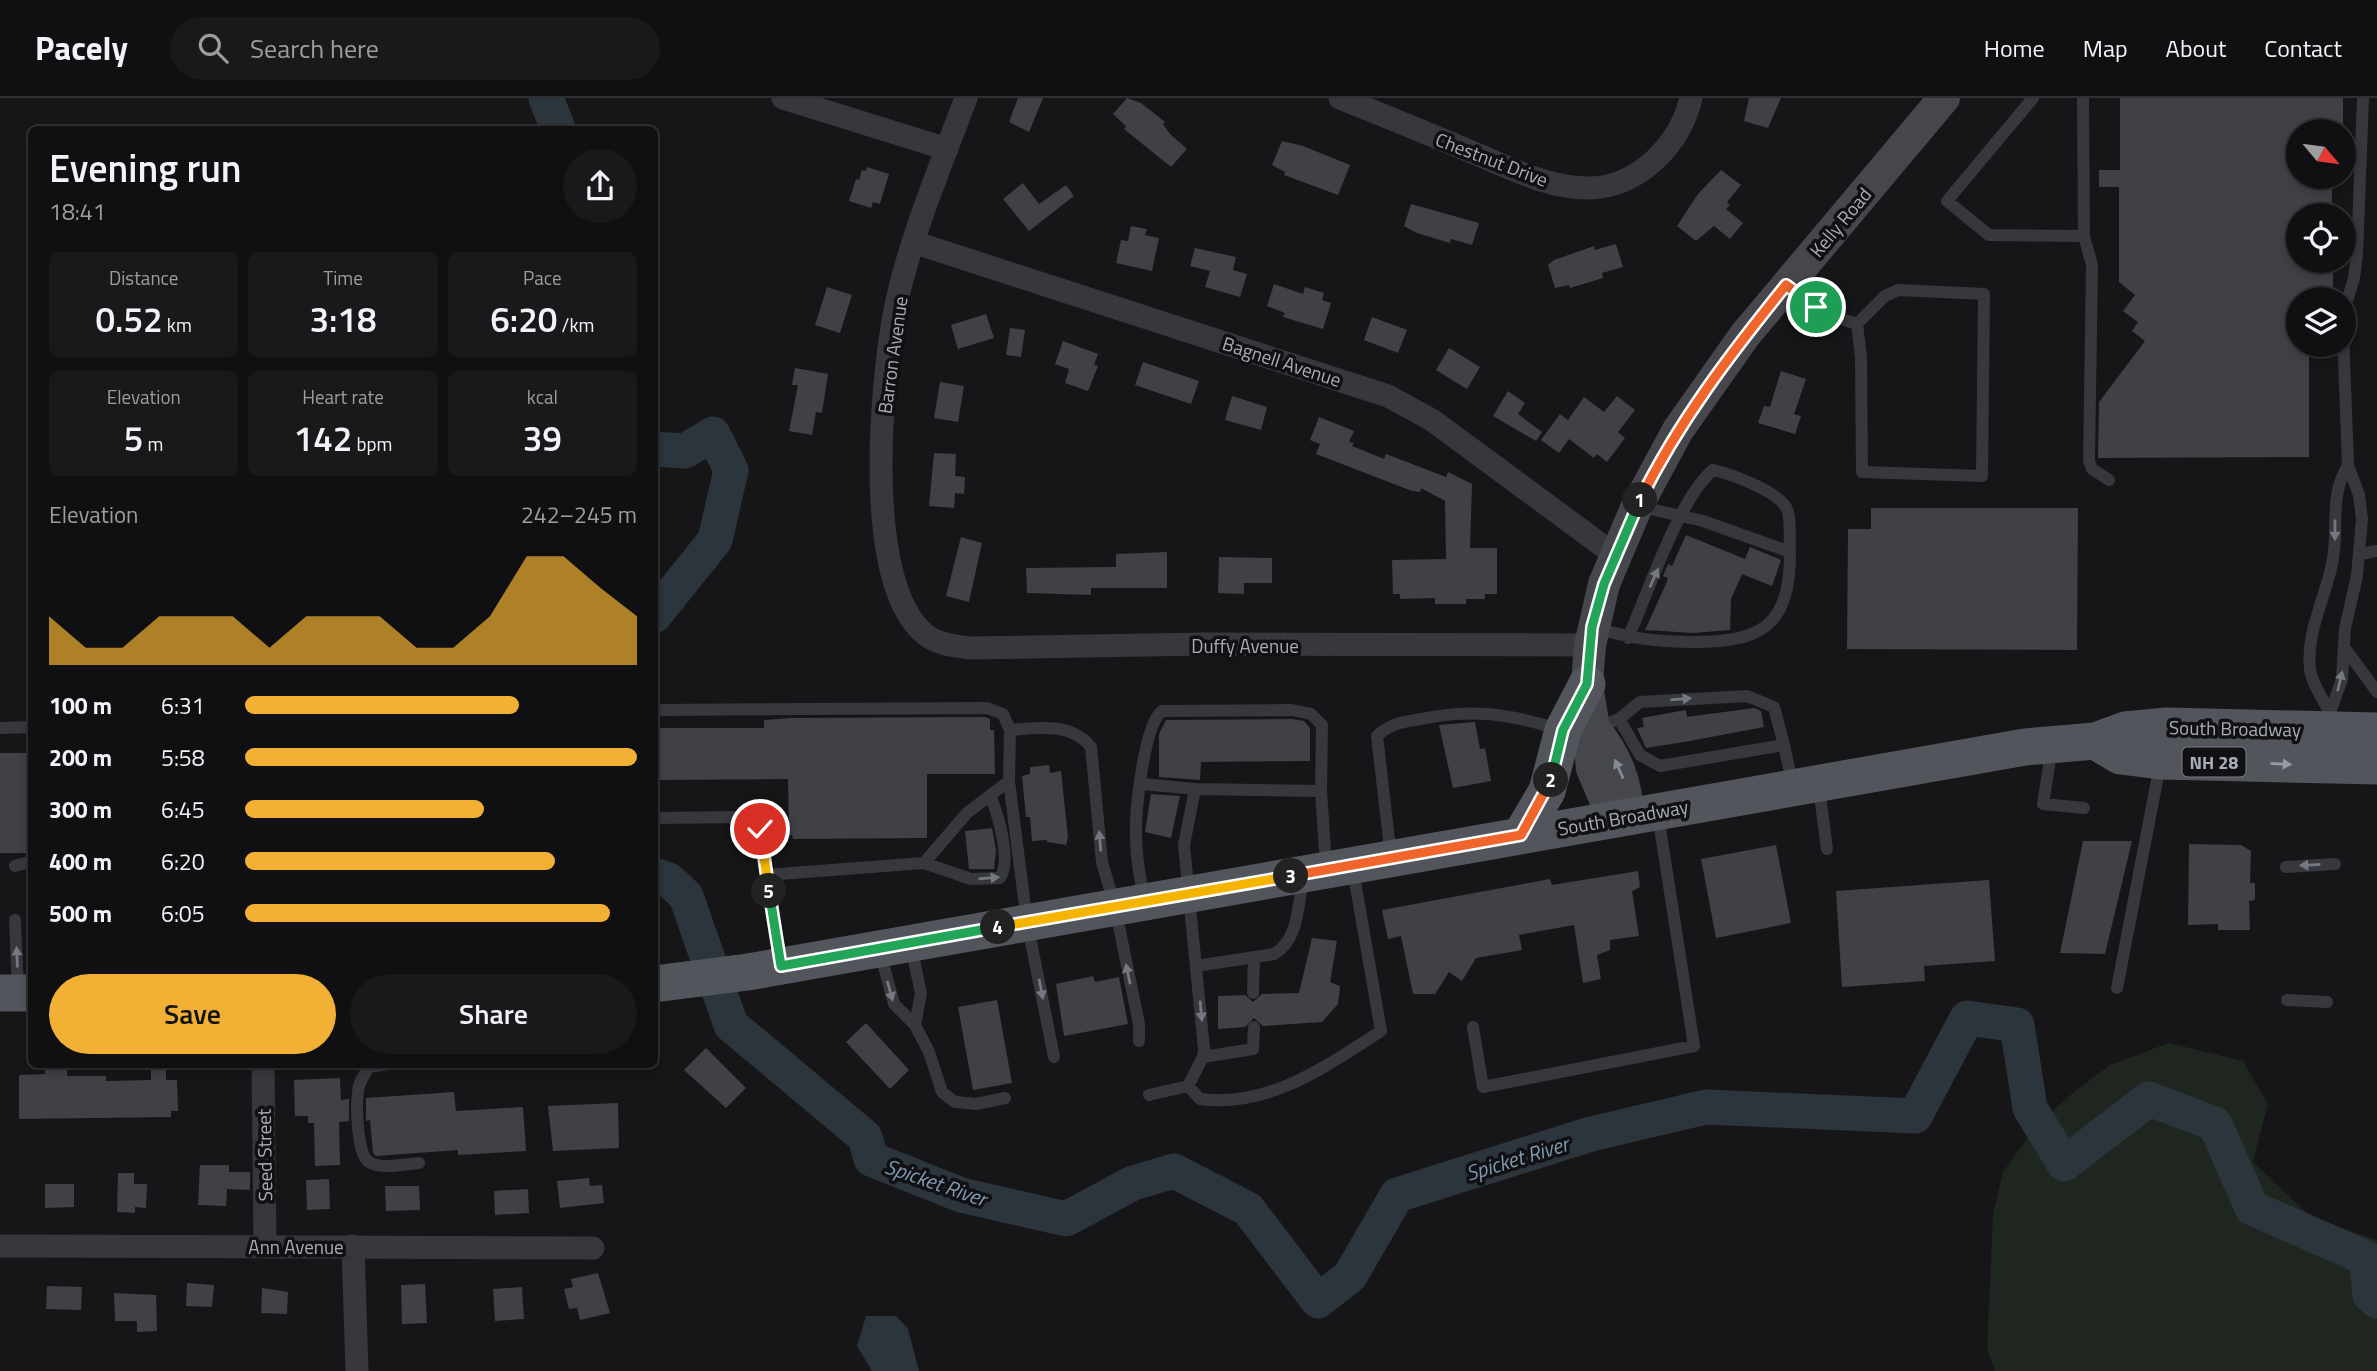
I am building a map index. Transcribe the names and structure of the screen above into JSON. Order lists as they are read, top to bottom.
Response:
{
  "streets": {
    "main road": ["South Broadway", "NH 28"],
    "street": [
      "Chestnut Drive",
      "Kelly Road",
      "Barron Avenue",
      "Bagnell Avenue",
      "Duffy Avenue",
      "Seed Street",
      "Ann Avenue"
    ]
  },
  "crossings": [
    ["Kelly Road", "Bagnell Avenue"],
    ["Kelly Road", "Duffy Avenue"],
    ["Barron Avenue", "Bagnell Avenue"],
    ["Barron Avenue", "Duffy Avenue"],
    ["Seed Street", "Ann Avenue"]
  ],
  "water": ["Spicket River"],
  "north": "bottom right",
  "page": {
    "header": "Pacely",
    "search": "Search here",
    "nav": [
      "Home",
      "Map",
      "About",
      "Contact"
    ],
    "heading": ["Evening run", "18:41"],
    "stats": [
      ["Distance", "0.52 km"],
      ["Time", "3:18"],
      ["Pace", "6:20 /km"],
      ["Elevation", "5 m"],
      ["Heart rate", "142 bpm"],
      ["kcal", "39"]
    ],
    "pins": [
      "1",
      "2",
      "3",
      "5",
      "4"
    ],
    "chart": ["Elevation", "242–245 m"],
    "list": [
      {
        "name": "100 m",
        "note": "6:31"
      },
      {
        "name": "200 m",
        "note": "5:58"
      },
      {
        "name": "300 m",
        "note": "6:45"
      },
      {
        "name": "400 m",
        "note": "6:20"
      },
      {
        "name": "500 m",
        "note": "6:05"
      }
    ],
    "buttons": ["Save", "Share"]
  }
}
